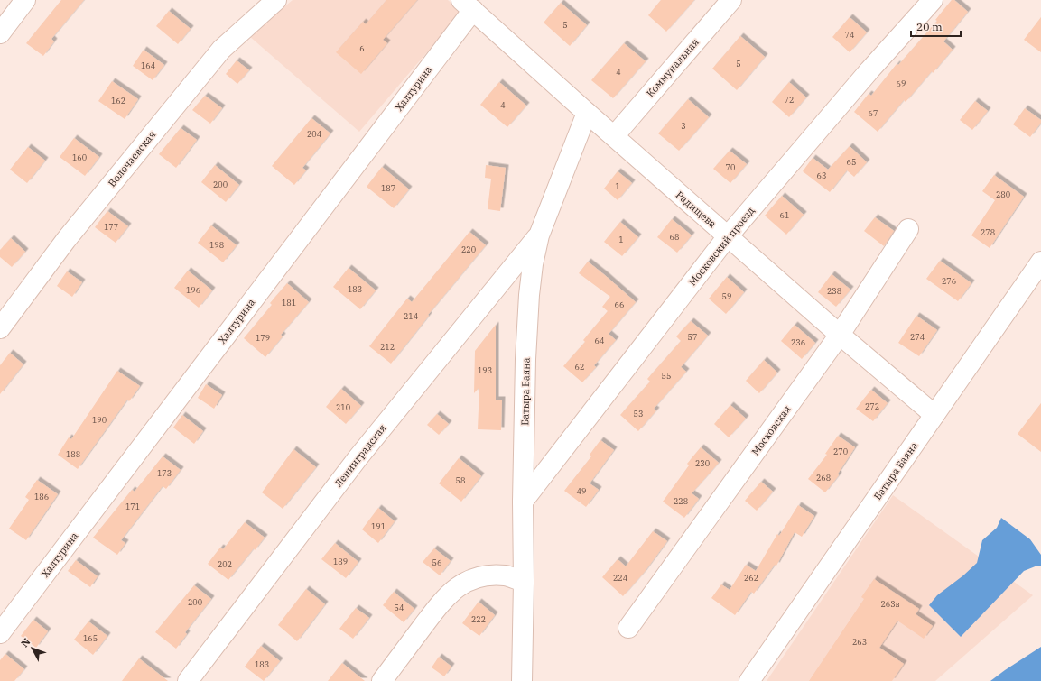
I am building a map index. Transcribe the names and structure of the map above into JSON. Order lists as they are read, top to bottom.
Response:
{
  "streets": {
    "street": [
      "Коммунальная",
      "Халтурина",
      "Волочаевская",
      "Радищева",
      "Московский проезд",
      "Батыра Баяна",
      "Московская",
      "Ленинградская"
    ]
  },
  "crossings": [
    ["Коммунальная", "Радищева"],
    ["Халтурина", "Радищева"],
    ["Радищева", "Московский проезд"],
    ["Радищева", "Батыра Баяна"],
    ["Радищева", "Московская"],
    ["Московский проезд", "Батыра Баяна"],
    ["Батыра Баяна", "Ленинградская"]
  ],
  "house_numbers": [
    "5",
    "74",
    "6",
    "5",
    "164",
    "4",
    "69",
    "72",
    "162",
    "4",
    "67",
    "3",
    "204",
    "160",
    "65",
    "70",
    "63",
    "200",
    "1",
    "187",
    "280",
    "61",
    "177",
    "278",
    "68",
    "1",
    "198",
    "220",
    "276",
    "183",
    "196",
    "238",
    "59",
    "181",
    "66",
    "214",
    "57",
    "274",
    "179",
    "64",
    "236",
    "212",
    "62",
    "193",
    "55",
    "272",
    "210",
    "53",
    "190",
    "270",
    "188",
    "230",
    "173",
    "268",
    "58",
    "49",
    "186",
    "228",
    "171",
    "191",
    "189",
    "56",
    "202",
    "224",
    "262",
    "200",
    "263в",
    "54",
    "222",
    "165",
    "263",
    "183"
  ],
  "scale_bar": "20 m",
  "north": "top left"
}
